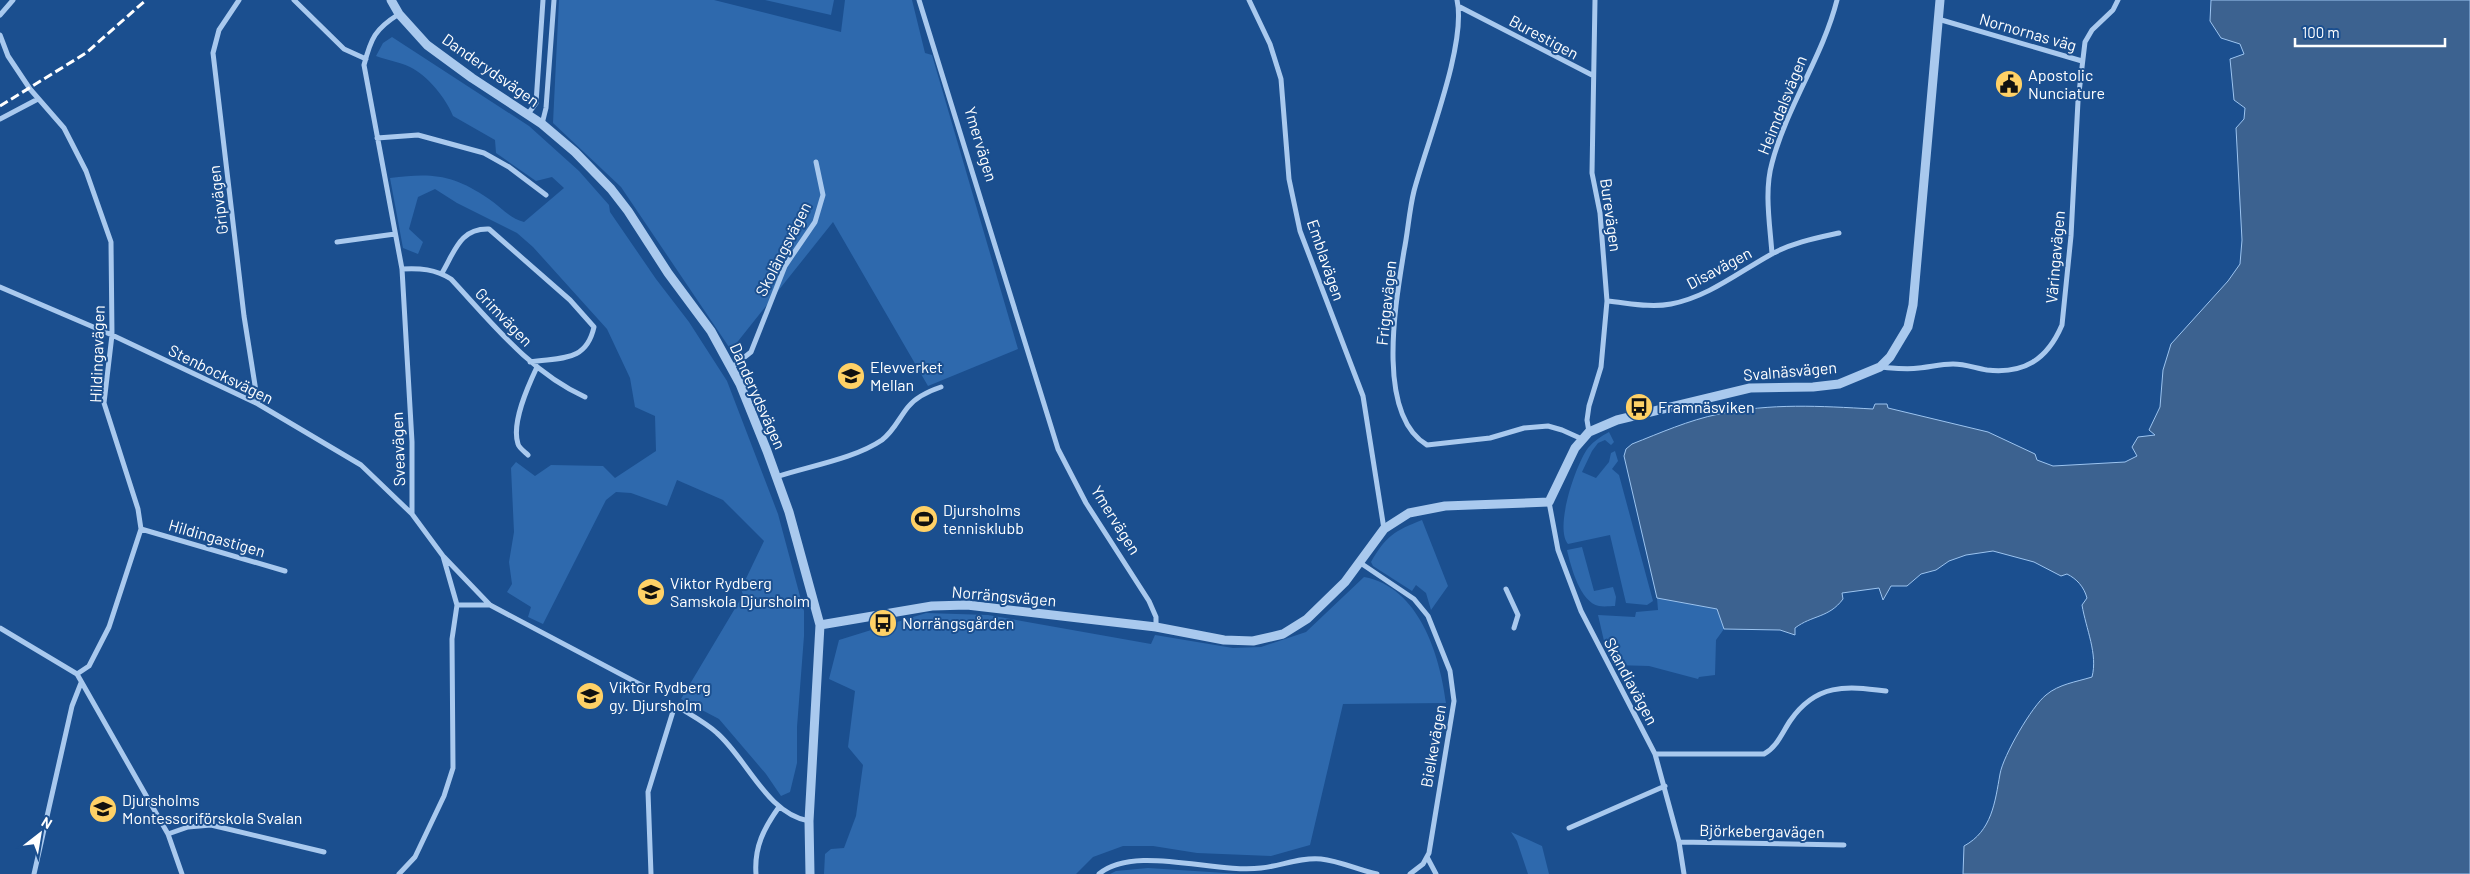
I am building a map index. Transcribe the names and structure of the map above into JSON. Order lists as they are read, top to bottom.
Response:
{
  "streets": {
    "street": [
      "Nornornas väg",
      "Burestigen",
      "Danderydsvägen",
      "Heimdalsvägen",
      "Ymervägen",
      "Gripvägen",
      "Burevägen",
      "Skolängsvägen",
      "Väringavägen",
      "Emblavägen",
      "Disavägen",
      "Friggavägen",
      "Grimvägen",
      "Hildingavägen",
      "Svalnäsvägen",
      "Stenbocksvägen",
      "Sveavägen",
      "Hildingastigen",
      "Norrängsvägen",
      "Skandiavägen",
      "Bielkevägen",
      "Björkebergavägen"
    ]
  },
  "crossings": [
    ["Nornornas väg", "Väringavägen"],
    ["Nornornas väg", "Svalnäsvägen"],
    ["Burestigen", "Burevägen"],
    ["Burestigen", "Friggavägen"],
    ["Danderydsvägen", "Skolängsvägen"],
    ["Danderydsvägen", "Sveavägen"],
    ["Danderydsvägen", "Norrängsvägen"],
    ["Heimdalsvägen", "Disavägen"],
    ["Ymervägen", "Norrängsvägen"],
    ["Gripvägen", "Stenbocksvägen"],
    ["Burevägen", "Disavägen"],
    ["Burevägen", "Svalnäsvägen"],
    ["Väringavägen", "Svalnäsvägen"],
    ["Friggavägen", "Svalnäsvägen"],
    ["Grimvägen", "Sveavägen"],
    ["Hildingavägen", "Stenbocksvägen"],
    ["Hildingavägen", "Hildingastigen"],
    ["Svalnäsvägen", "Skandiavägen"],
    ["Stenbocksvägen", "Sveavägen"],
    ["Skandiavägen", "Björkebergavägen"]
  ],
  "places": {
    "public building": ["Apostolic Nunciature"],
    "school or university": [
      "Elevverket Mellan",
      "Viktor Rydberg Samskola Djursholm",
      "Viktor Rydberg gy. Djursholm",
      "Djursholms Montessoriförskola Svalan"
    ],
    "bus stop": ["Framnäsviken", "Norrängsgården"],
    "sports": ["Djursholms tennisklubb"]
  },
  "scale_bar": "100 m",
  "north": "top right"
}
